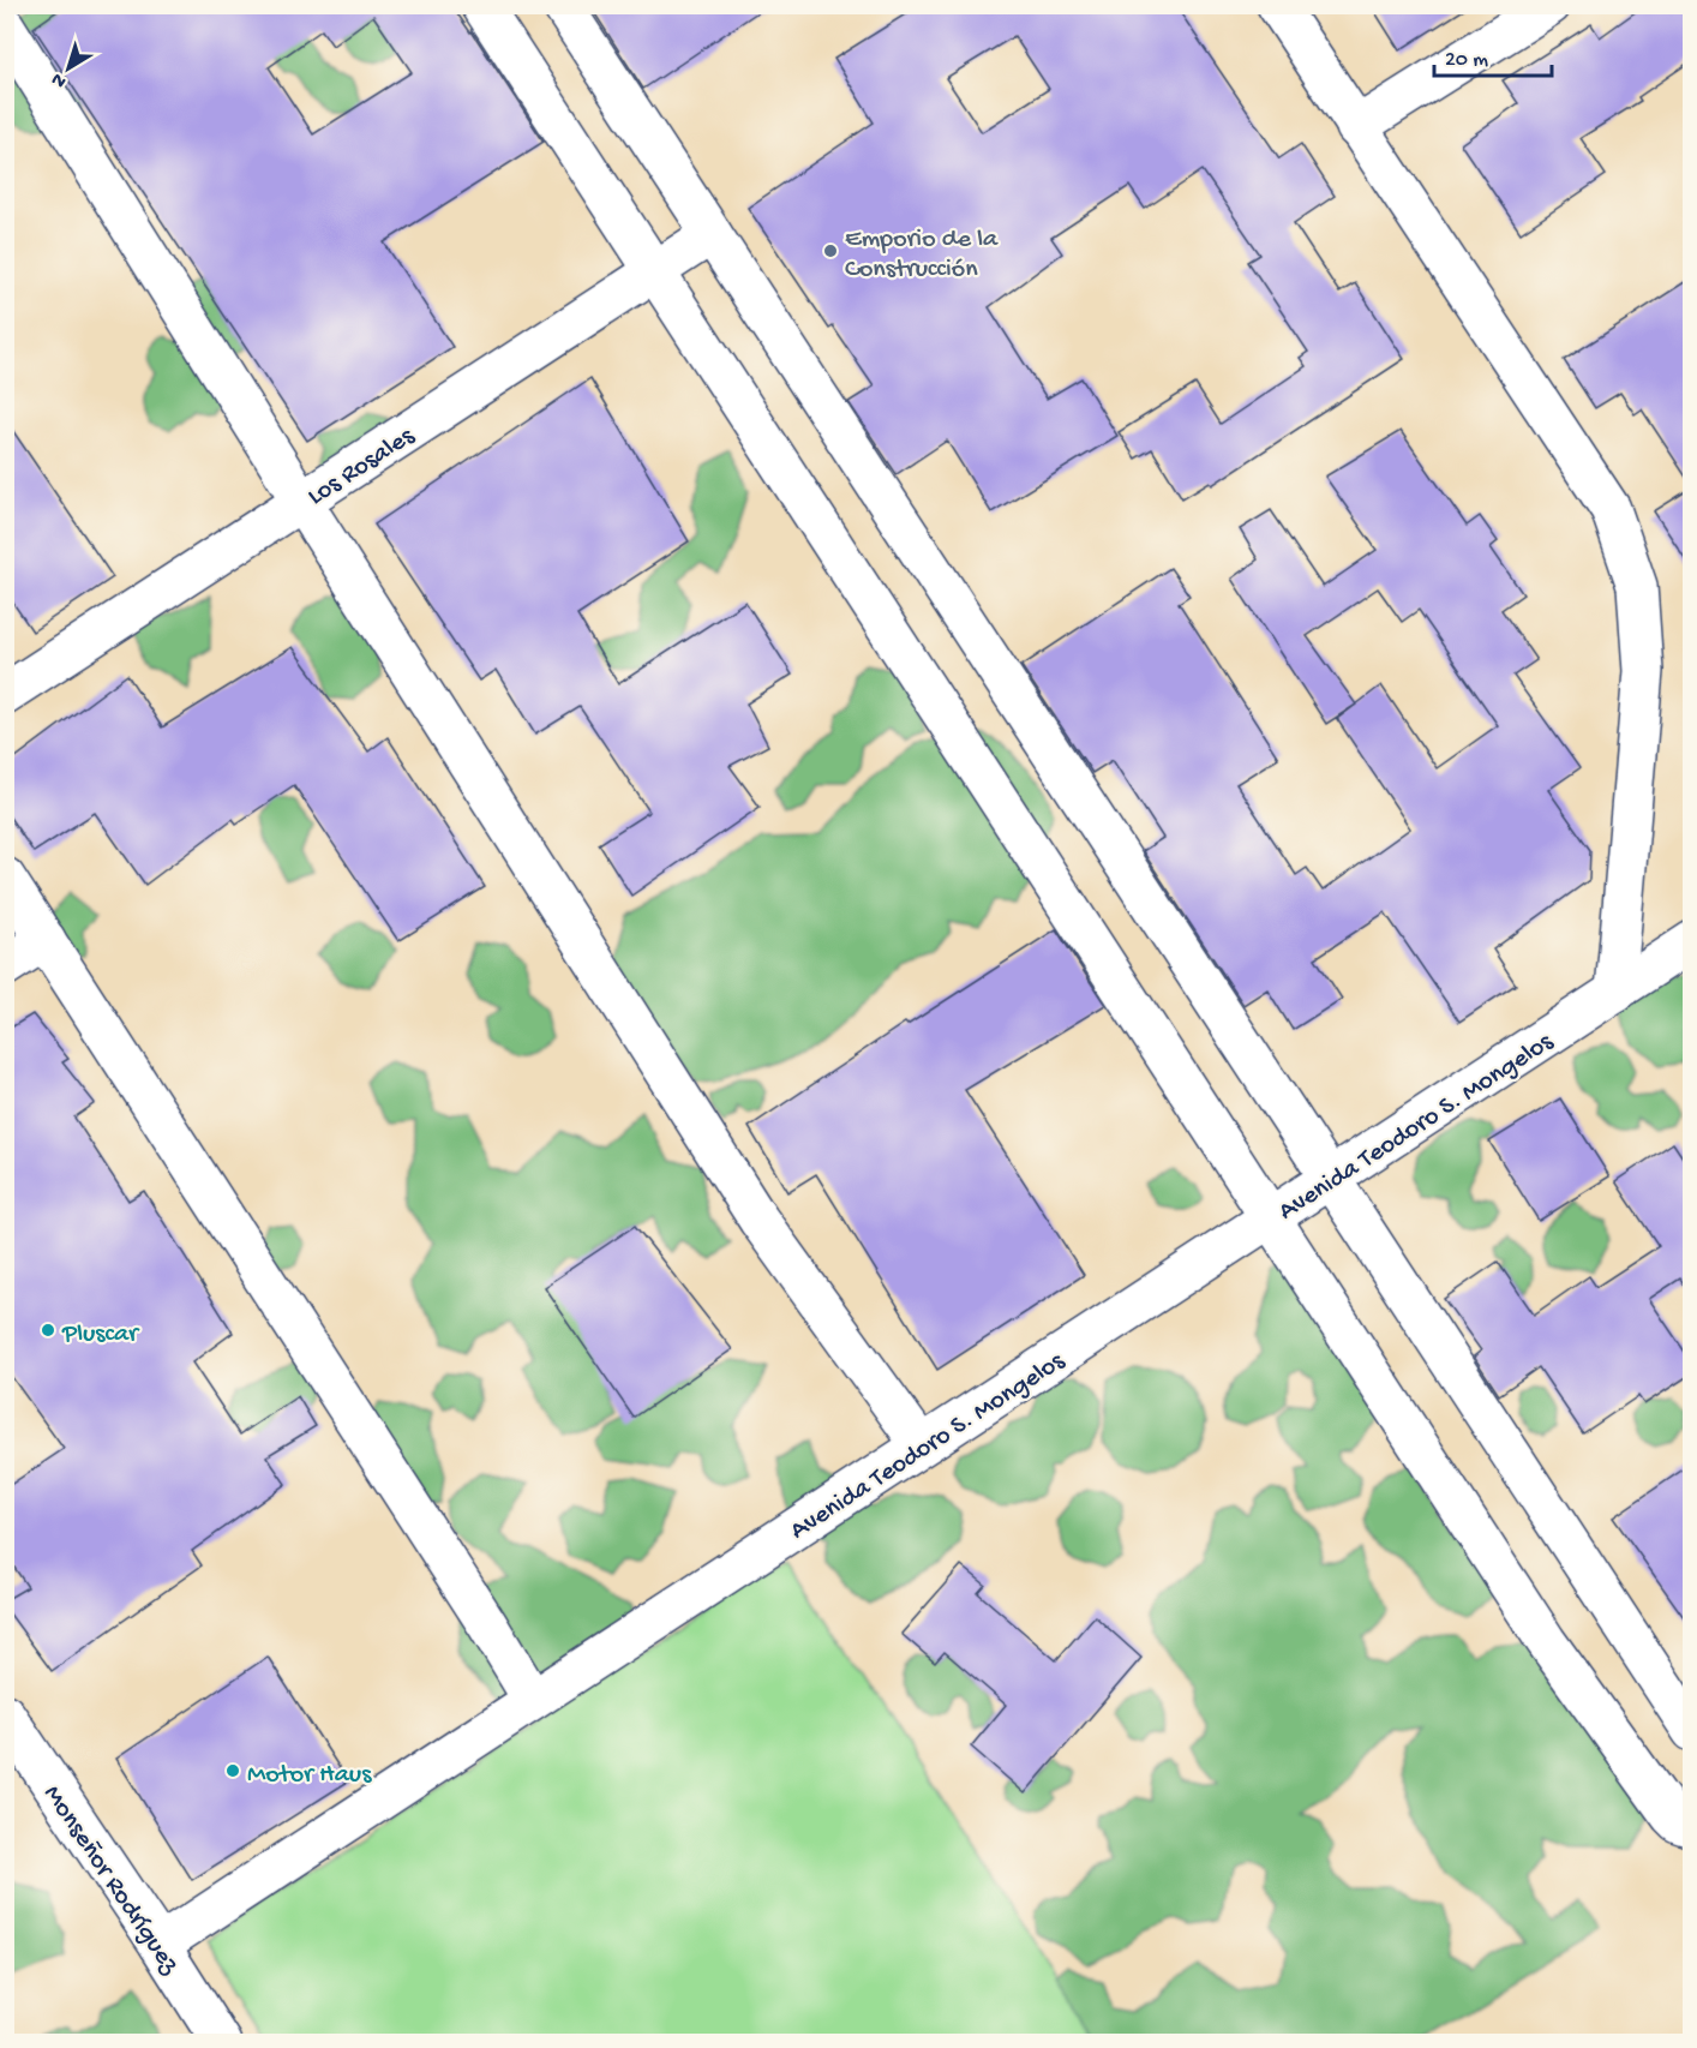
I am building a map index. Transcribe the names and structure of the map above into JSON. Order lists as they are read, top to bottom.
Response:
{
  "streets": {
    "street": ["Los Rosales", "Avenida Teodoro S. Mongelos", "Monseñor Rodríguez"]
  },
  "crossings": [
    ["Avenida Teodoro S. Mongelos", "Monseñor Rodríguez"]
  ],
  "places": ["Emporio de la Construcción", "Pluscar", "Motor Haus"],
  "scale_bar": "20 m",
  "north": "bottom left"
}
